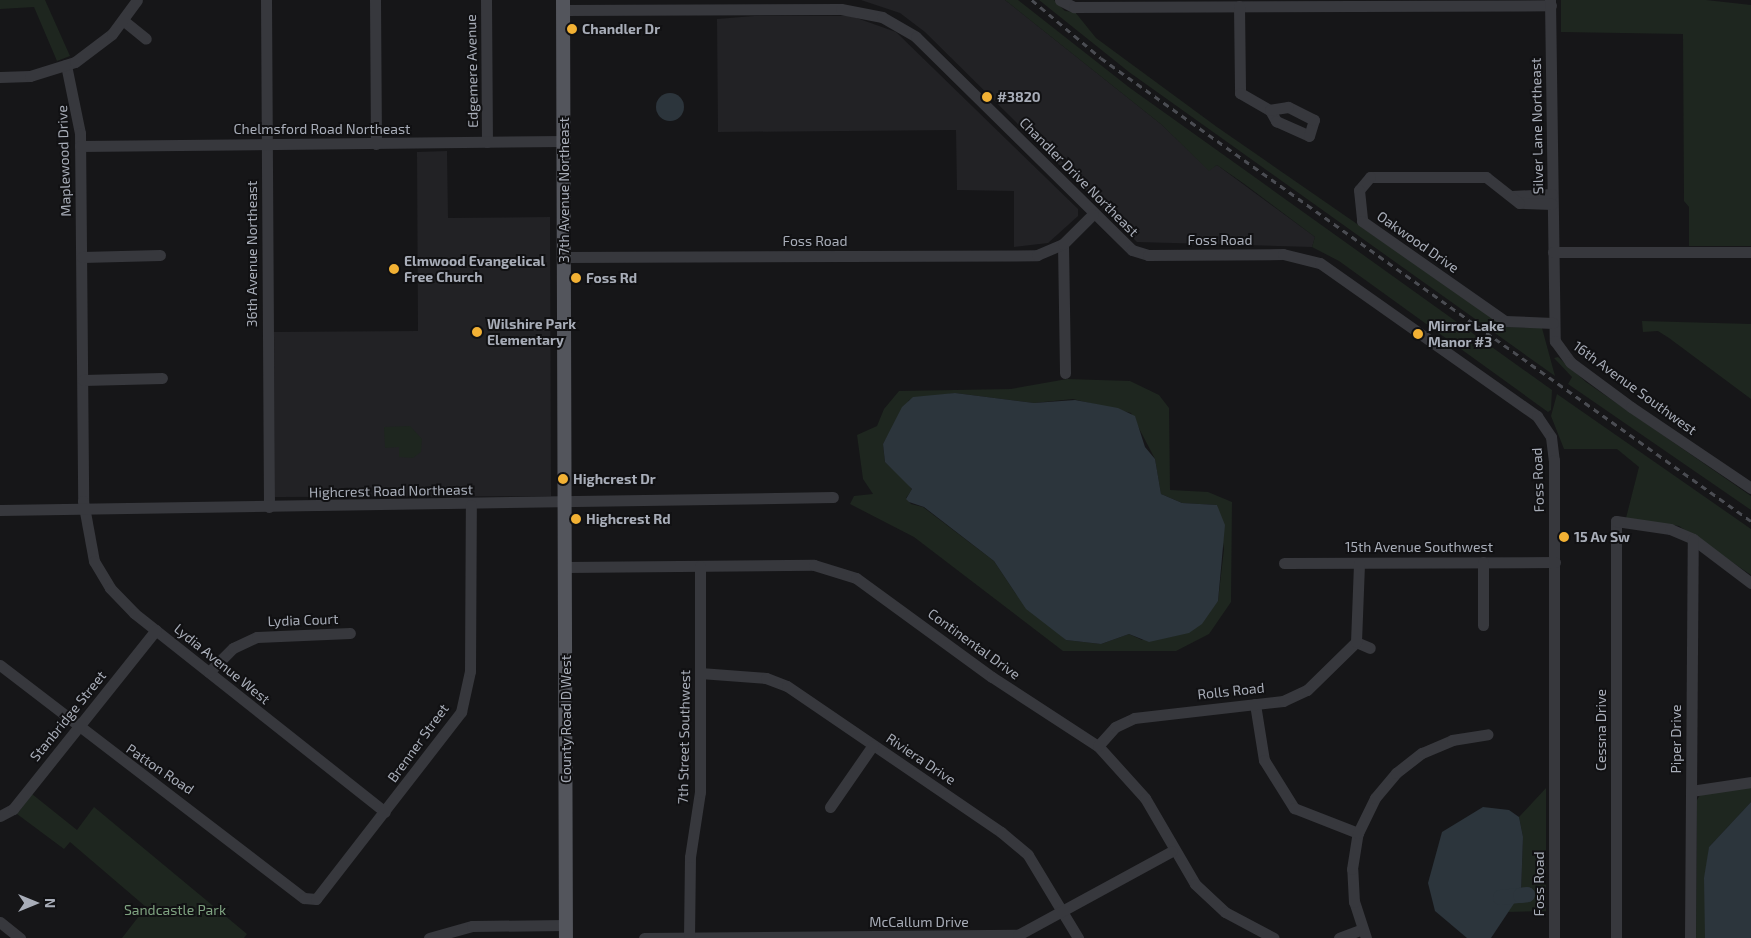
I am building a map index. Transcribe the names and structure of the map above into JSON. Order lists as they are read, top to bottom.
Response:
{
  "streets": {
    "main road": ["37th Avenue Northeast", "County Road D West"],
    "street": [
      "Edgemere Avenue",
      "Silver Lane Northeast",
      "Chelmsford Road Northeast",
      "Maplewood Drive",
      "Chandler Drive Northeast",
      "Foss Road",
      "Oakwood Drive",
      "36th Avenue Northeast",
      "16th Avenue Southwest",
      "Highcrest Road Northeast",
      "15th Avenue Southwest",
      "Lydia Court",
      "Continental Drive",
      "Lydia Avenue West",
      "Rolls Road",
      "Stanbridge Street",
      "Cessna Drive",
      "7th Street Southwest",
      "Piper Drive",
      "Brenner Street",
      "Riviera Drive",
      "Patton Road",
      "McCallum Drive"
    ]
  },
  "crossings": [
    ["Edgemere Avenue", "Chelmsford Road Northeast"],
    ["Silver Lane Northeast", "Oakwood Drive"],
    ["Silver Lane Northeast", "16th Avenue Southwest"],
    ["Chelmsford Road Northeast", "Maplewood Drive"],
    ["Chelmsford Road Northeast", "37th Avenue Northeast"],
    ["Chelmsford Road Northeast", "36th Avenue Northeast"],
    ["Maplewood Drive", "Highcrest Road Northeast"],
    ["Maplewood Drive", "Lydia Avenue West"],
    ["Chandler Drive Northeast", "37th Avenue Northeast"],
    ["Chandler Drive Northeast", "Foss Road"],
    ["37th Avenue Northeast", "Foss Road"],
    ["37th Avenue Northeast", "Highcrest Road Northeast"],
    ["37th Avenue Northeast", "County Road D West"],
    ["Foss Road", "15th Avenue Southwest"],
    ["Oakwood Drive", "16th Avenue Southwest"],
    ["36th Avenue Northeast", "Highcrest Road Northeast"],
    ["Highcrest Road Northeast", "Lydia Avenue West"],
    ["Highcrest Road Northeast", "County Road D West"],
    ["Highcrest Road Northeast", "Brenner Street"],
    ["Lydia Court", "Lydia Avenue West"],
    ["Continental Drive", "Rolls Road"],
    ["Continental Drive", "County Road D West"],
    ["Continental Drive", "7th Street Southwest"],
    ["Continental Drive", "McCallum Drive"],
    ["Lydia Avenue West", "Stanbridge Street"],
    ["Lydia Avenue West", "Brenner Street"],
    ["Stanbridge Street", "Patton Road"],
    ["Cessna Drive", "Piper Drive"],
    ["7th Street Southwest", "Riviera Drive"],
    ["7th Street Southwest", "McCallum Drive"],
    ["Brenner Street", "Patton Road"],
    ["Riviera Drive", "McCallum Drive"]
  ],
  "parks": ["Sandcastle Park"],
  "places": [
    "Chandler Dr",
    "#3820",
    "Elmwood Evangelical Free Church",
    "Foss Rd",
    "Wilshire Park Elementary",
    "Mirror Lake Manor #3",
    "Highcrest Dr",
    "Highcrest Rd",
    "15 Av Sw"
  ],
  "north": "right"
}
